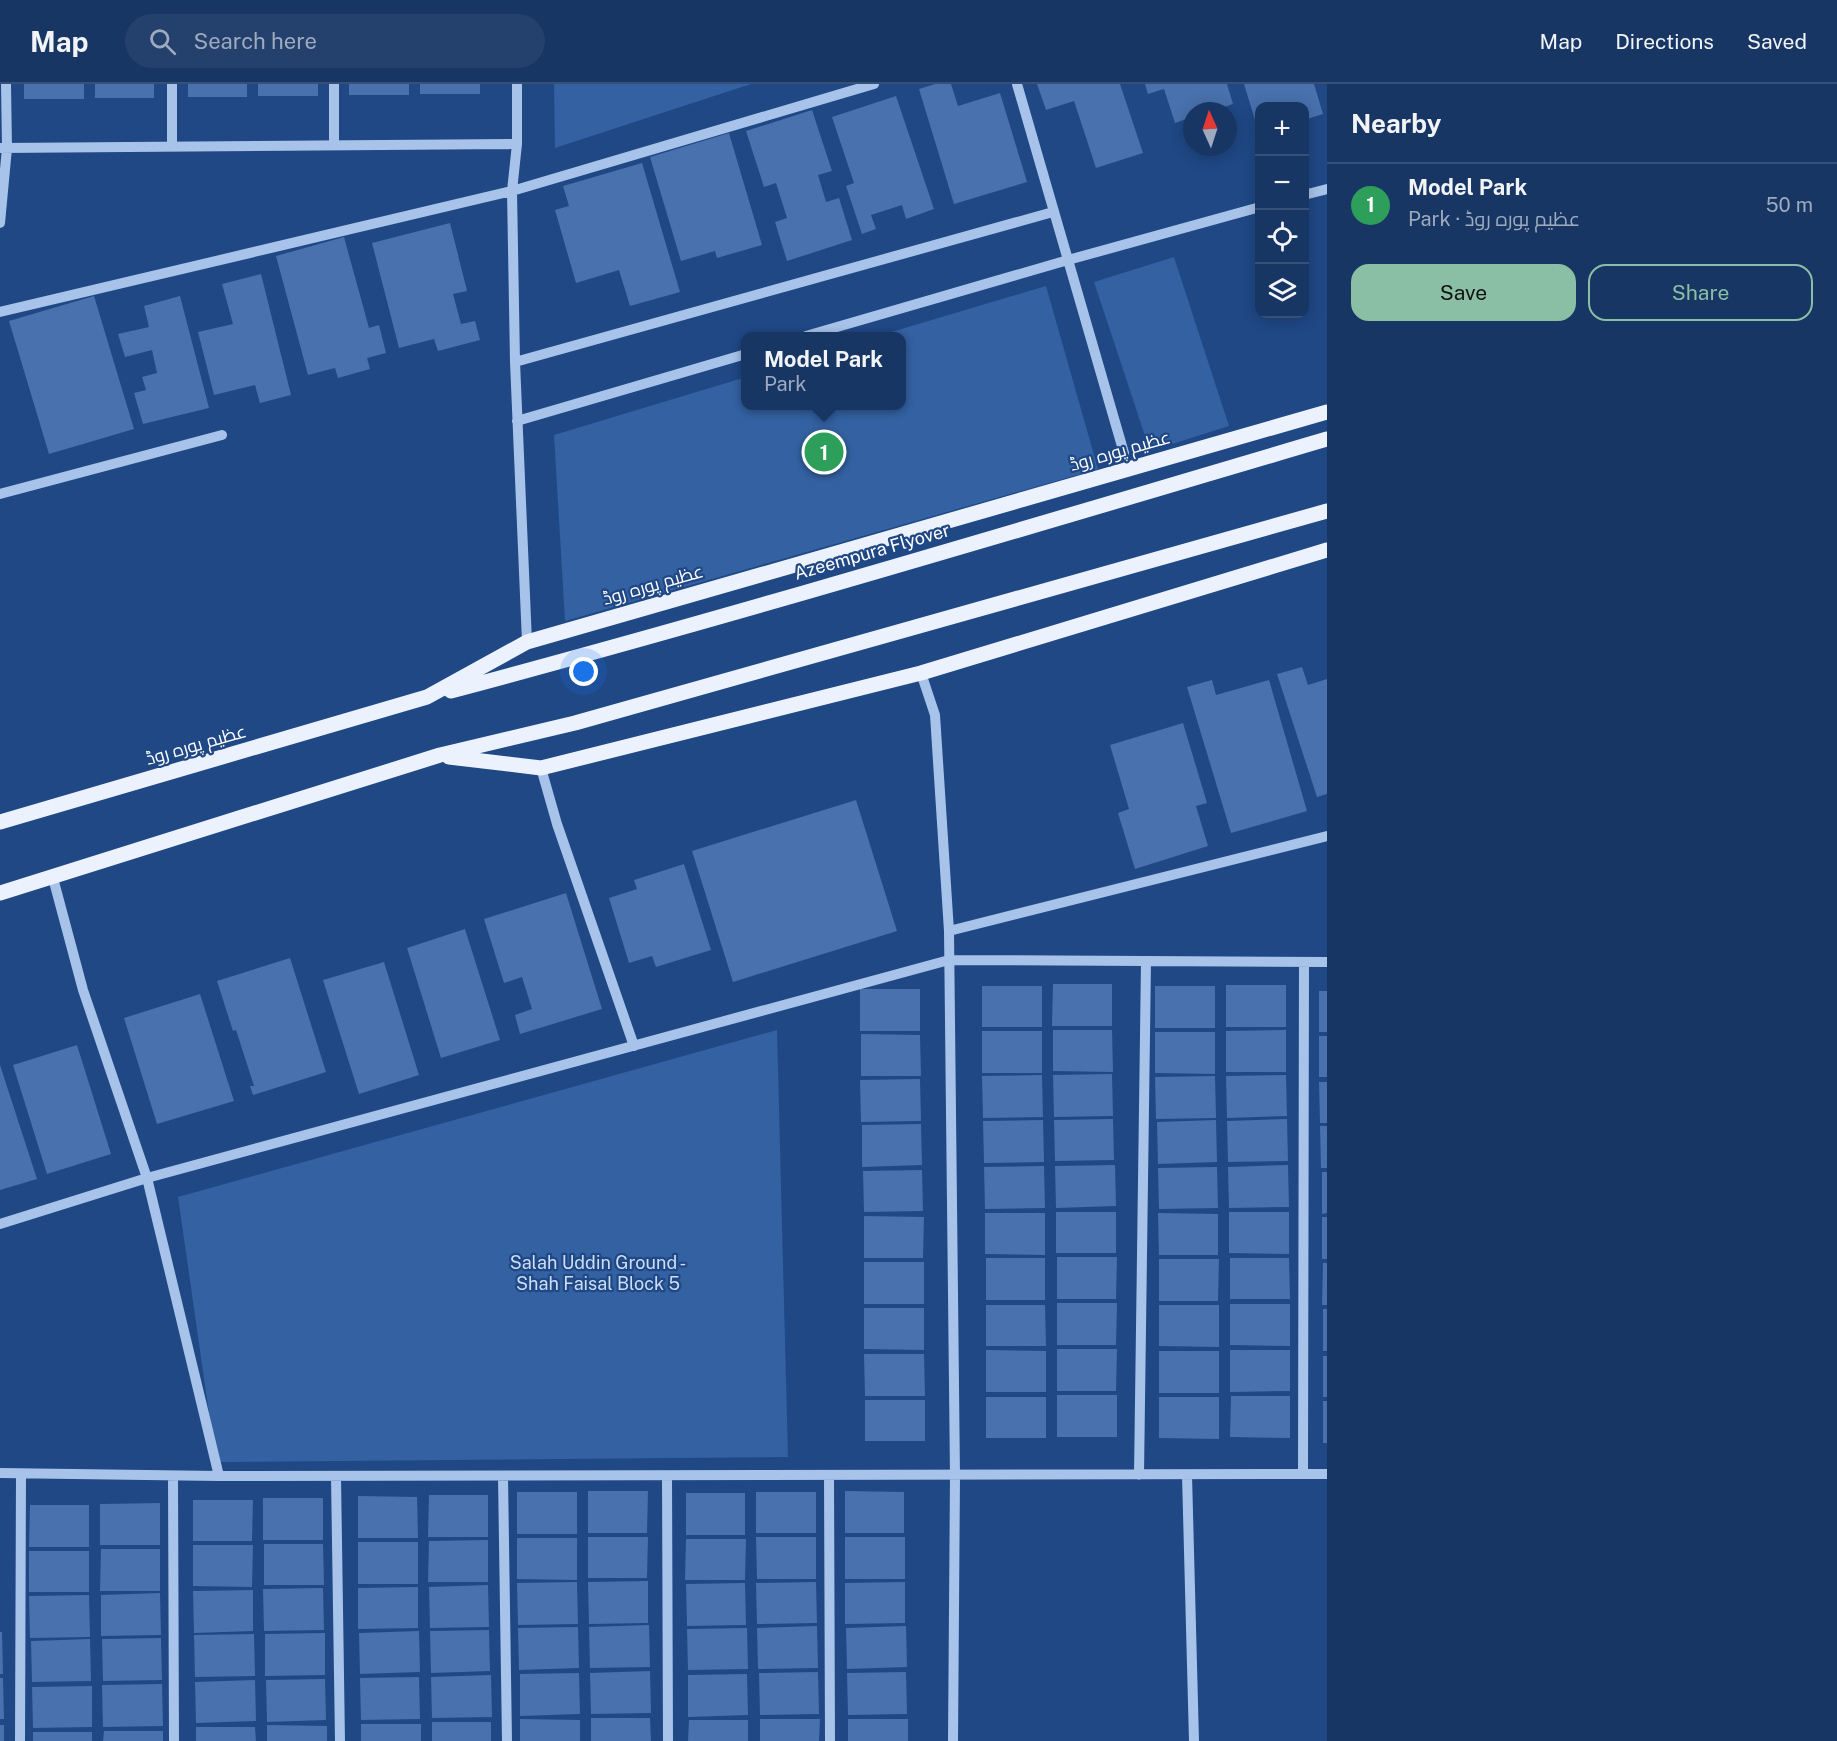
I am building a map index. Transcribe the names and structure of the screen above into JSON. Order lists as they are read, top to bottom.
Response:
{
  "streets": {
    "main road": ["عظیم پورہ روڈ", "Azeempura Flyover"]
  },
  "crossings": [
    ["عظیم پورہ روڈ", "Azeempura Flyover"]
  ],
  "parks": ["Salah Uddin Ground - Shah Faisal Block 5"],
  "north": "top",
  "page": {
    "header": "Map",
    "search": "Search here",
    "nav": ["Map", "Directions", "Saved"],
    "heading": "Nearby",
    "map_buttons": ["+", "−"],
    "list": [
      {
        "mark": "1",
        "name": "Model Park",
        "note": "Park · عظیم پورہ روڈ",
        "value": "50 m"
      }
    ],
    "buttons": ["Save", "Share"],
    "popup": ["Model Park", "Park"],
    "pins": "1"
  }
}
